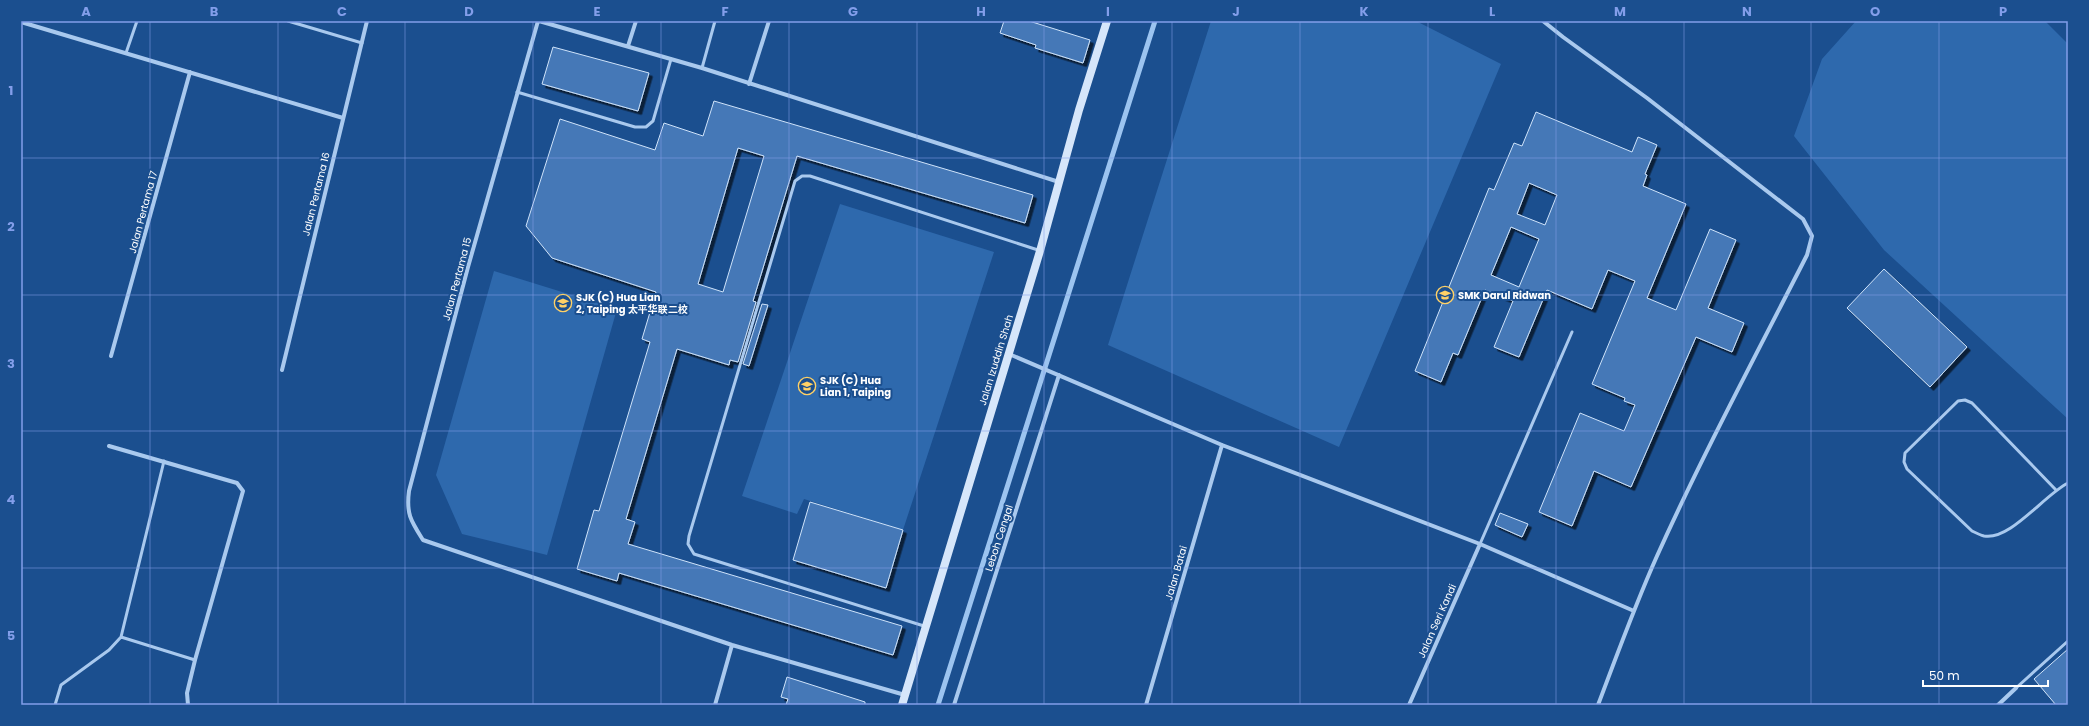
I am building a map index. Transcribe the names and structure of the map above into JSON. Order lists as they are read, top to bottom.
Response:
{
  "streets": {
    "main road": ["Jalan Izuddin Shah"],
    "street": [
      "Jalan Pertama 16",
      "Jalan Pertama 17",
      "Jalan Pertama 15",
      "Leboh Cengal",
      "Jalan Batai",
      "Jalan Seri Kandi"
    ]
  },
  "places": {
    "school or university": ["SMK Darul Ridwan", "SJK (C) Hua Lian 2, Taiping 太平华联二校", "SJK (C) Hua Lian 1, Taiping"]
  },
  "scale_bar": "50 m",
  "grid": {
    "columns": [
      "A",
      "B",
      "C",
      "D",
      "E",
      "F",
      "G",
      "H",
      "I",
      "J",
      "K",
      "L",
      "M",
      "N",
      "O",
      "P"
    ],
    "rows": [
      "1",
      "2",
      "3",
      "4",
      "5"
    ]
  }
}
